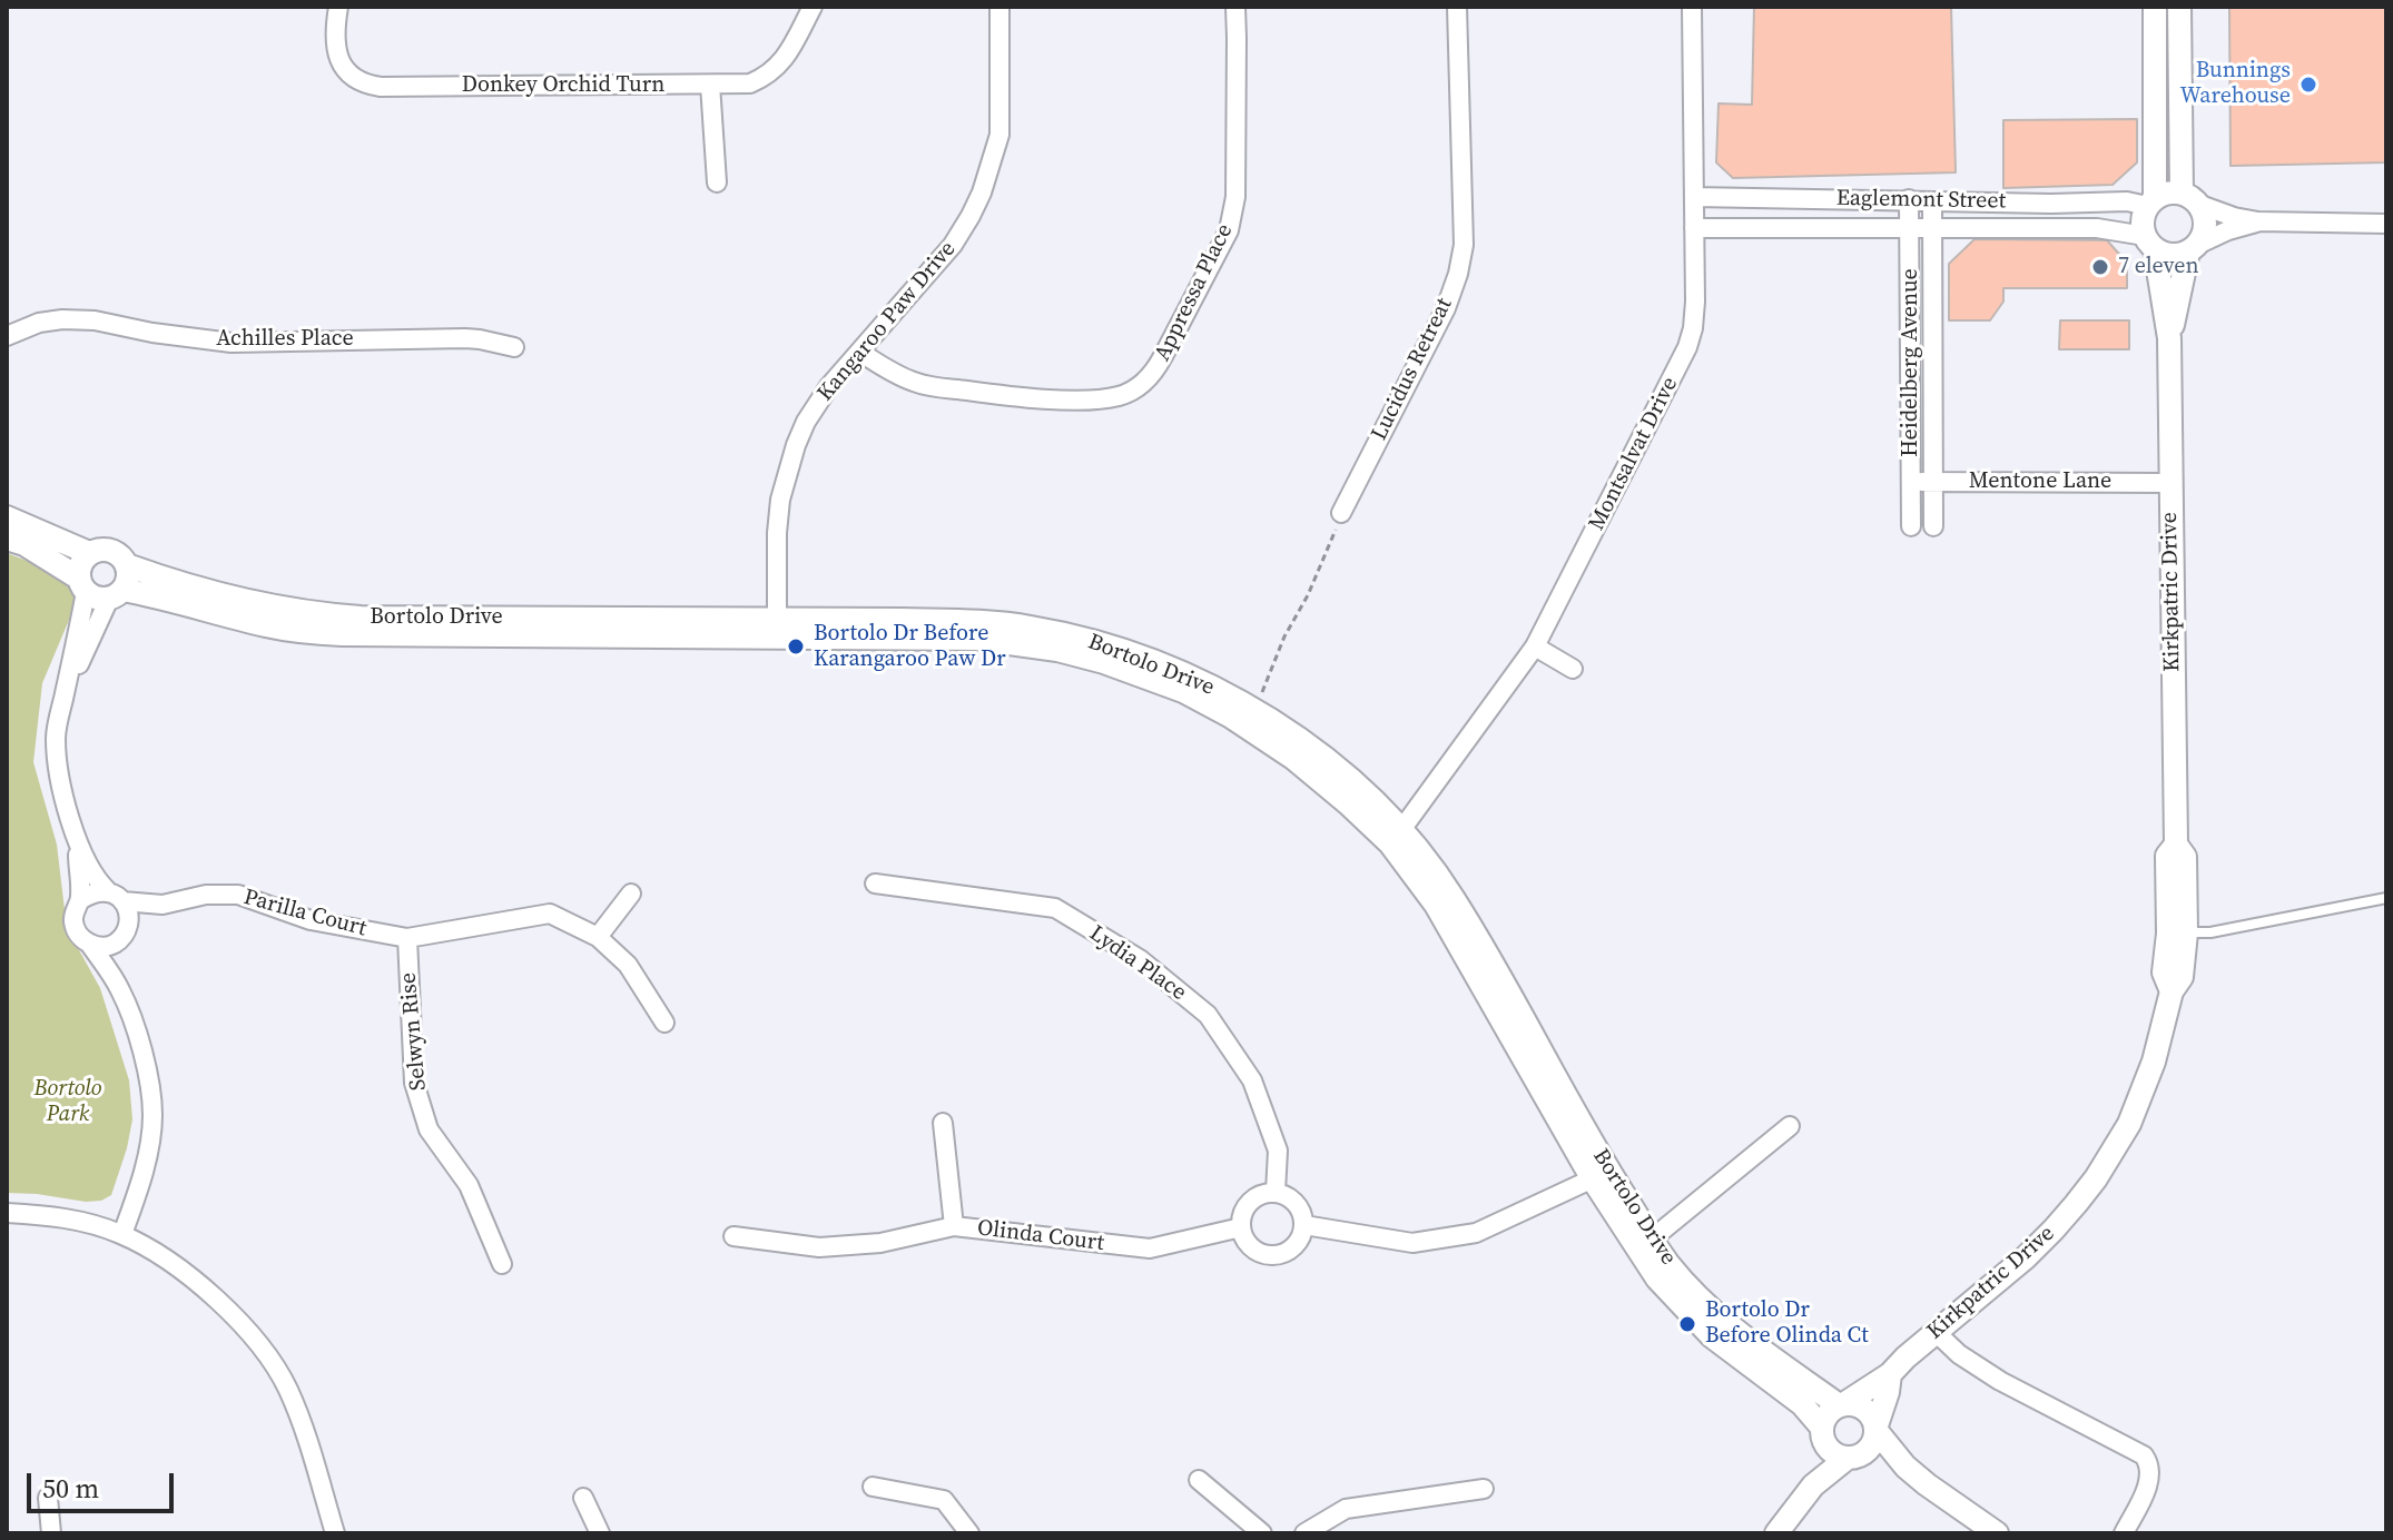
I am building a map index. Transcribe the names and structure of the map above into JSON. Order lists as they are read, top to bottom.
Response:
{
  "streets": {
    "street": [
      "Donkey Orchid Turn",
      "Eaglemont Street",
      "Appressa Place",
      "Kangaroo Paw Drive",
      "Achilles Place",
      "Heidelberg Avenue",
      "Lucidus Retreat",
      "Montsalvat Drive",
      "Mentone Lane",
      "Kirkpatric Drive",
      "Bortolo Drive",
      "Parilla Court",
      "Lydia Place",
      "Selwyn Rise",
      "Olinda Court"
    ]
  },
  "crossings": [
    ["Eaglemont Street", "Heidelberg Avenue"],
    ["Eaglemont Street", "Montsalvat Drive"],
    ["Eaglemont Street", "Kirkpatric Drive"],
    ["Appressa Place", "Kangaroo Paw Drive"],
    ["Kangaroo Paw Drive", "Bortolo Drive"],
    ["Heidelberg Avenue", "Mentone Lane"],
    ["Montsalvat Drive", "Bortolo Drive"],
    ["Mentone Lane", "Kirkpatric Drive"],
    ["Kirkpatric Drive", "Bortolo Drive"],
    ["Parilla Court", "Selwyn Rise"],
    ["Lydia Place", "Olinda Court"]
  ],
  "parks": ["Bortolo Park"],
  "places": [
    "Bunnings Warehouse",
    "7 eleven",
    "Bortolo Dr Before Karangaroo Paw Dr",
    "Bortolo Dr Before Olinda Ct"
  ],
  "scale_bar": "50 m"
}
